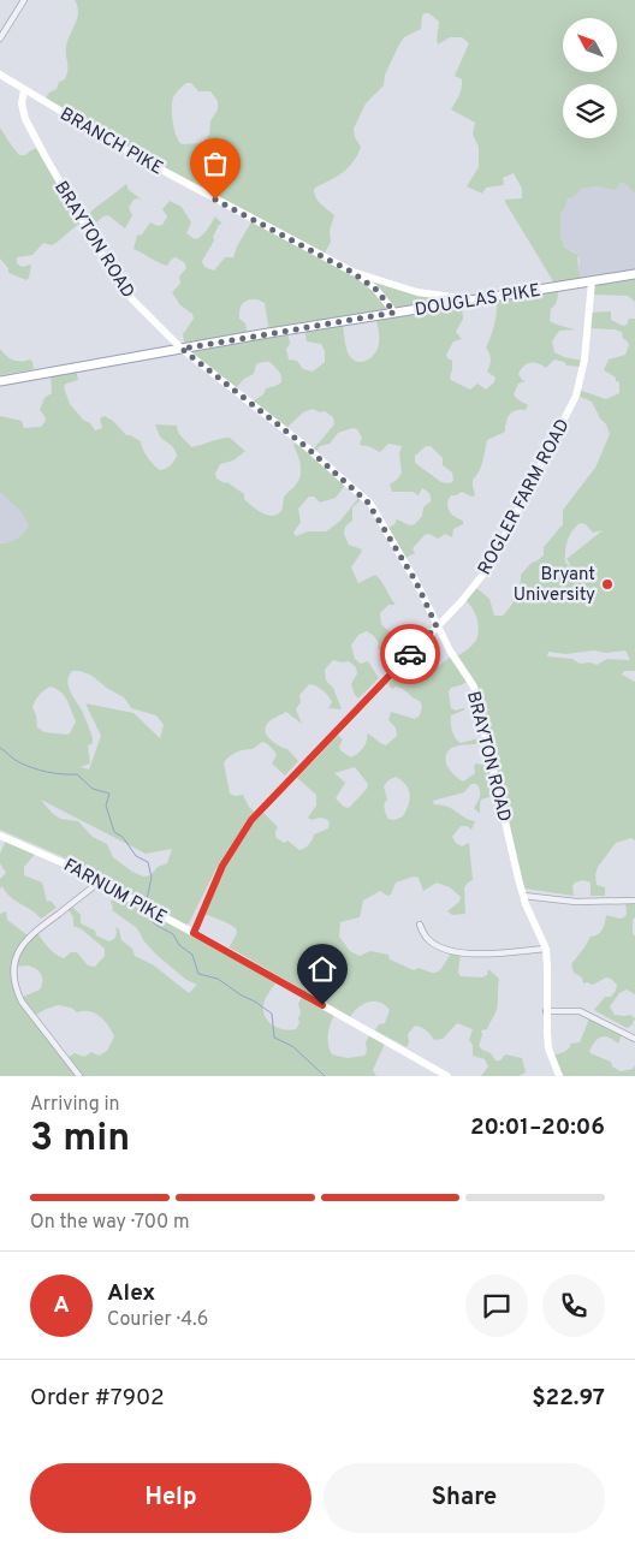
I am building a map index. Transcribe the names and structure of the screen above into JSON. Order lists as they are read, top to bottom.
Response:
{
  "streets": {
    "main road": ["DOUGLAS PIKE"],
    "street": [
      "BRANCH PIKE",
      "BRAYTON ROAD",
      "ROGLER FARM ROAD",
      "FARNUM PIKE"
    ]
  },
  "crossings": [
    ["BRANCH PIKE", "BRAYTON ROAD"],
    ["BRANCH PIKE", "DOUGLAS PIKE"],
    ["BRAYTON ROAD", "DOUGLAS PIKE"],
    ["BRAYTON ROAD", "ROGLER FARM ROAD"],
    ["DOUGLAS PIKE", "ROGLER FARM ROAD"],
    ["ROGLER FARM ROAD", "FARNUM PIKE"]
  ],
  "places": ["Bryant University"],
  "north": "top left",
  "page": {
    "heading": ["3 min", "Arriving in", "20:01–20:06"],
    "panel": [
      "Alex",
      "Courier · 4.6",
      "Order #7902",
      "$22.97"
    ],
    "bar": "On the way · 700 m",
    "round": "A",
    "buttons": ["Help", "Share"]
  }
}
